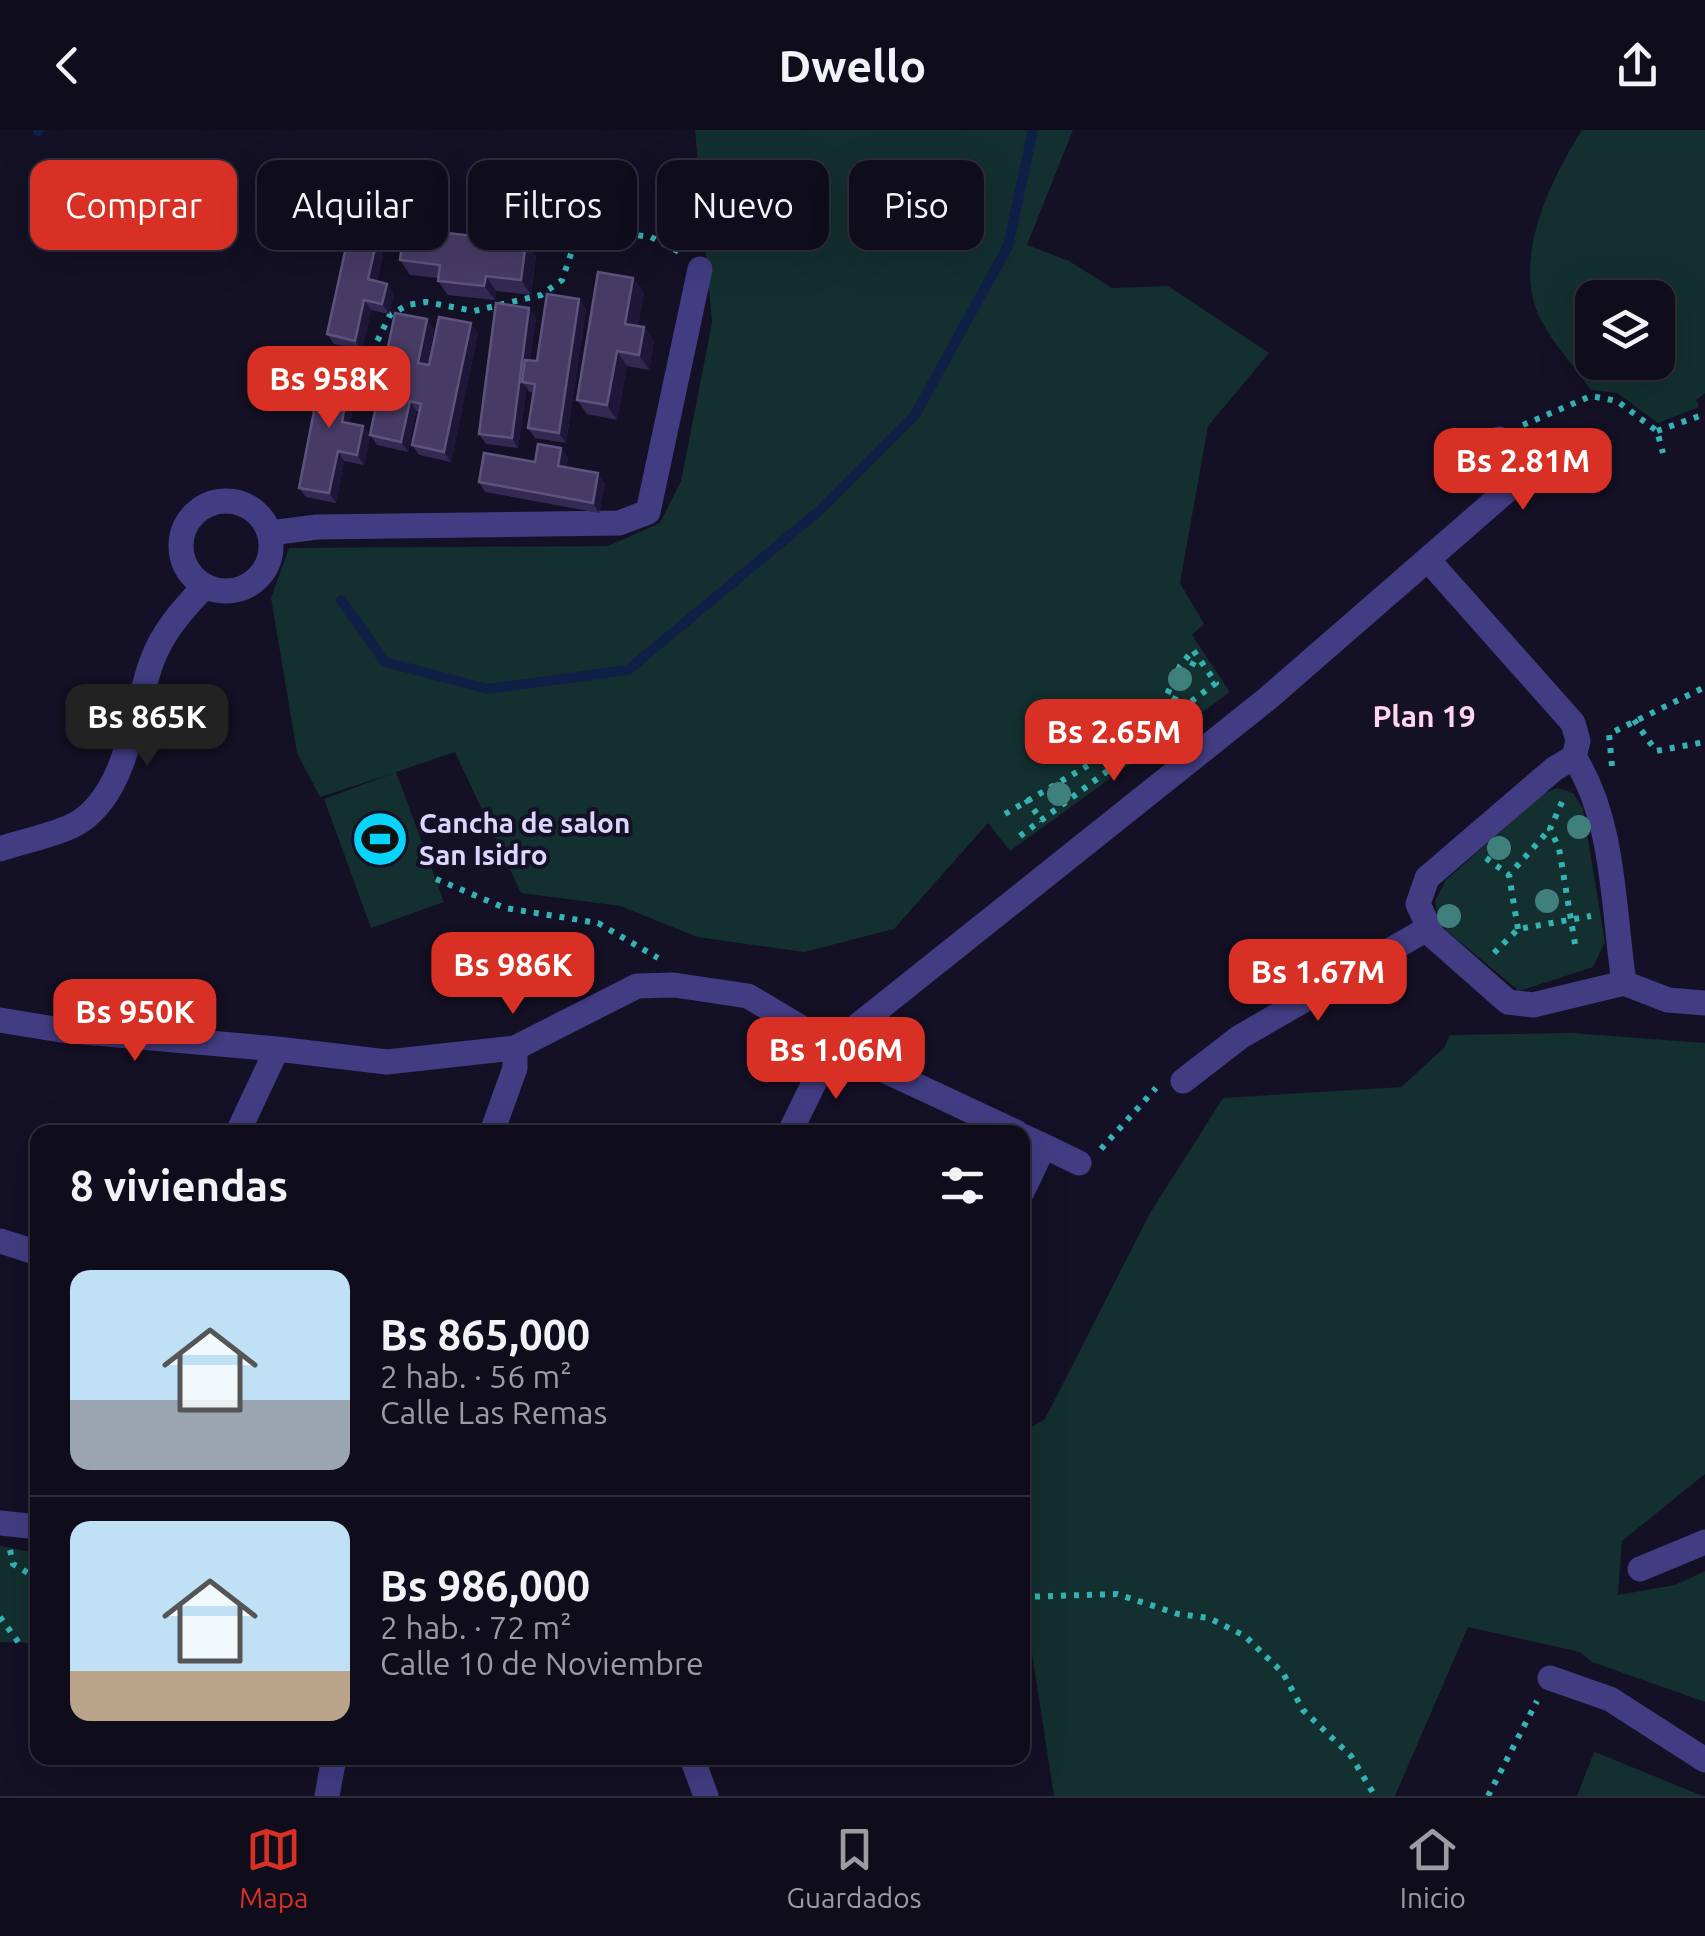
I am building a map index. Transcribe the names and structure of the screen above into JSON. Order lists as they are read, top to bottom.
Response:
{
  "districts": ["Plan 19"],
  "places": {
    "sports": ["Cancha de salon San Isidro"]
  },
  "page": {
    "header": "Dwello",
    "chip": [
      "Comprar",
      "Alquilar",
      "Filtros",
      "Nuevo",
      "Piso"
    ],
    "price": [
      "Bs 958K",
      "Bs 2.81M",
      "Bs 865K",
      "Bs 2.65M",
      "Bs 986K",
      "Bs 1.67M",
      "Bs 950K",
      "Bs 1.06M"
    ],
    "heading": "8 viviendas",
    "list": [
      {
        "name": "Bs 865,000",
        "note": "2 hab. · 56 m² · Calle Las Remas"
      },
      {
        "name": "Bs 986,000",
        "note": "2 hab. · 72 m² · Calle 10 de Noviembre"
      }
    ],
    "tabs": ["Mapa", "Guardados", "Inicio"]
  }
}
